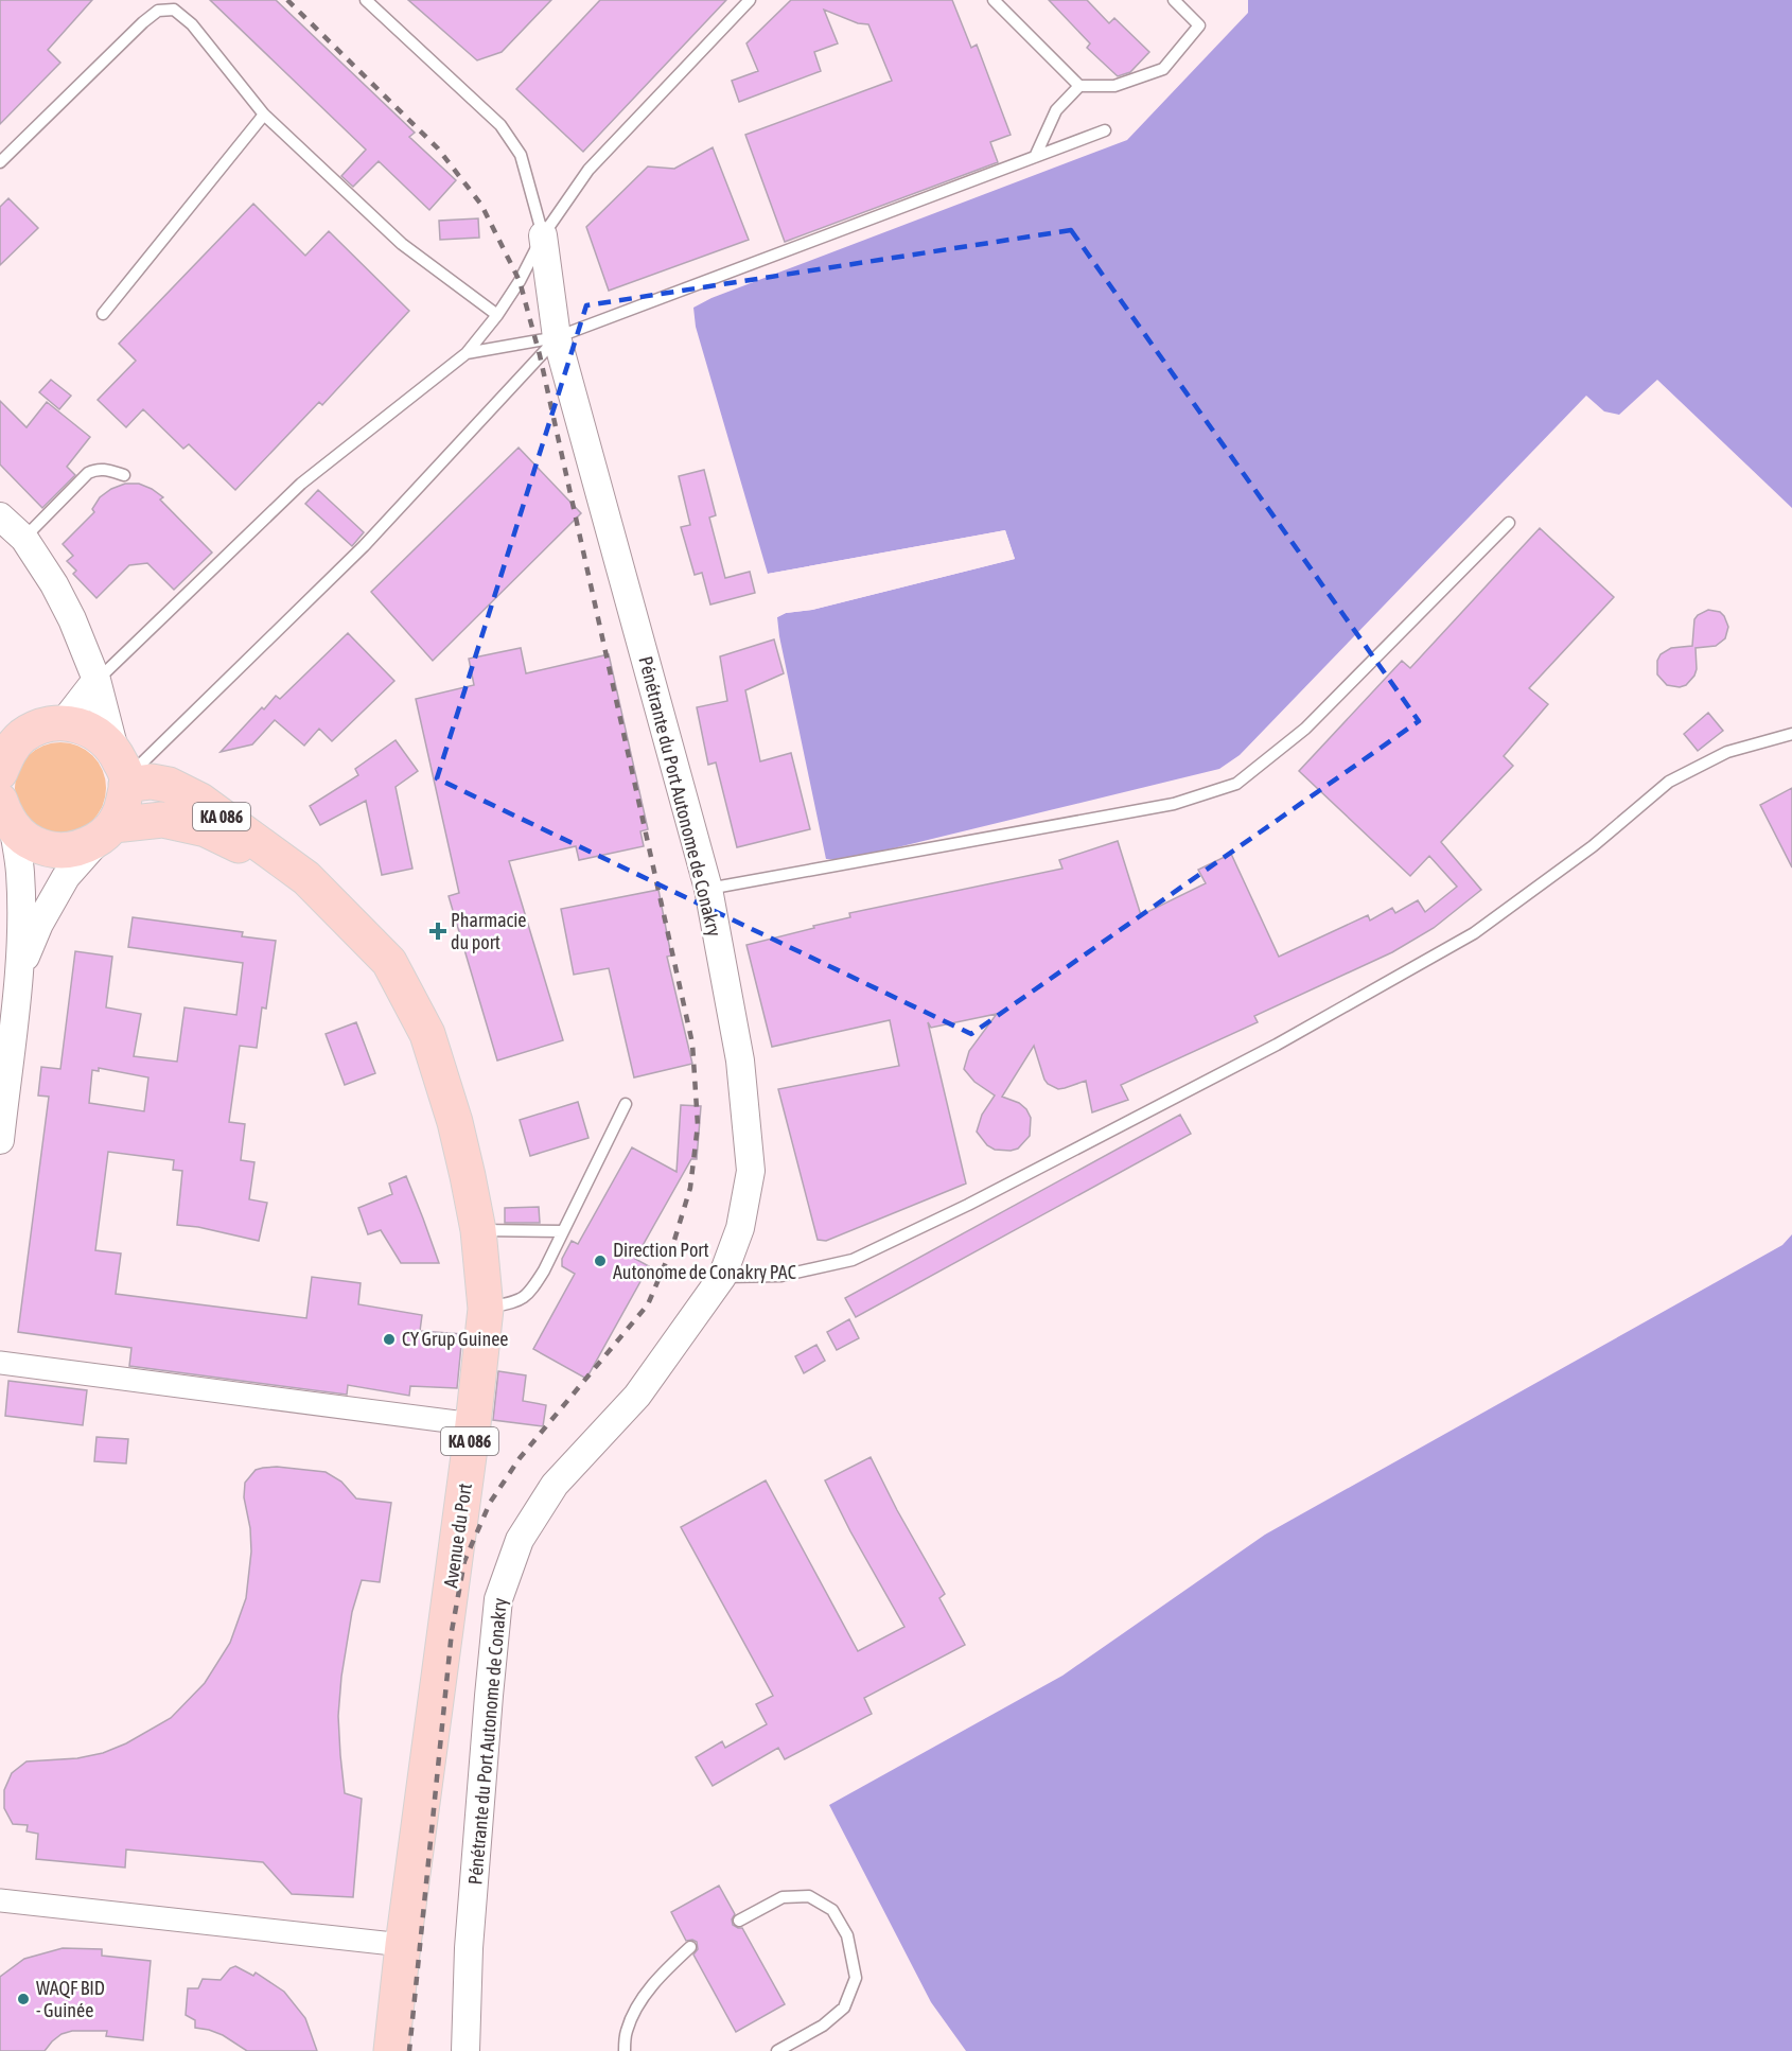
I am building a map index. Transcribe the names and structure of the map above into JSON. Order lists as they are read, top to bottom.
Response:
{
  "streets": {
    "main road": ["KA 086", "Avenue du Port"],
    "street": ["Pénétrante du Port Autonome de Conakry"]
  },
  "places": {
    "health": ["Pharmacie du port"],
    "other": ["Direction Port Autonome de Conakry PAC", "CY Grup Guinee", "WAQF BID - Guinée"]
  }
}
